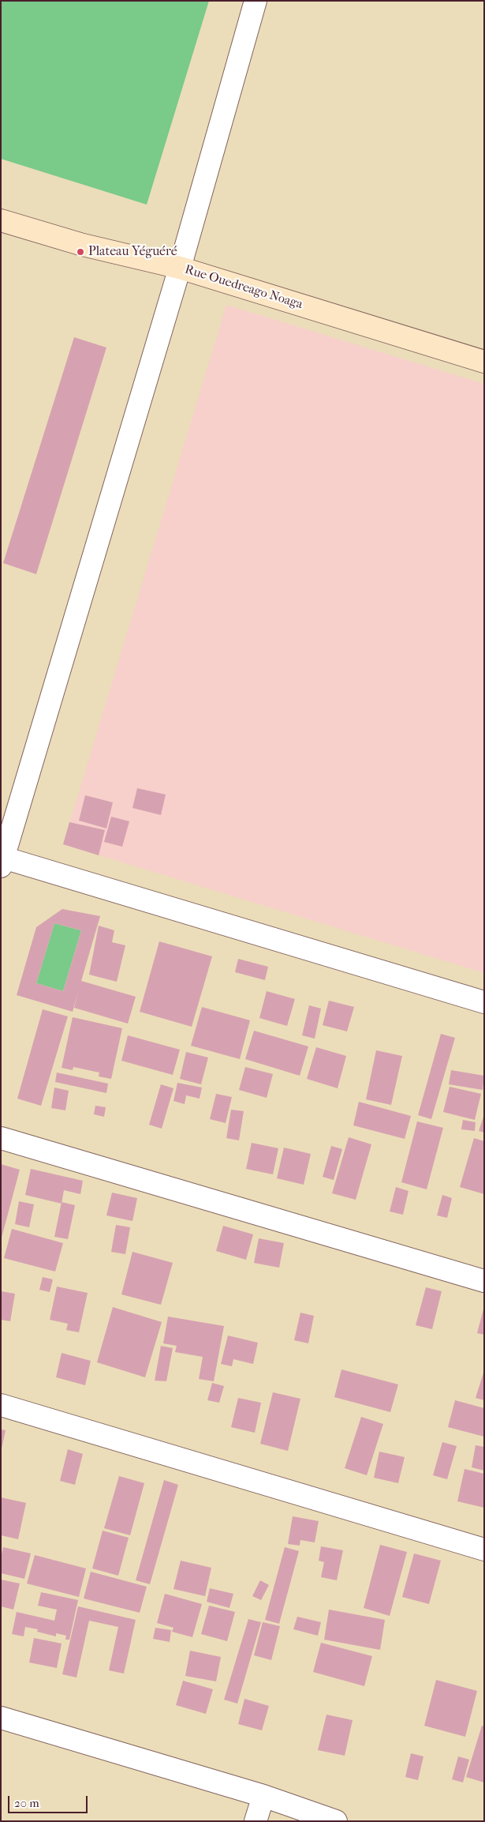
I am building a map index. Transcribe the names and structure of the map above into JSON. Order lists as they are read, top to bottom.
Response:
{
  "streets": {
    "street": ["Rue Ouedreago Noaga"]
  },
  "places": ["Plateau Yéguéré"],
  "scale_bar": "20 m"
}
